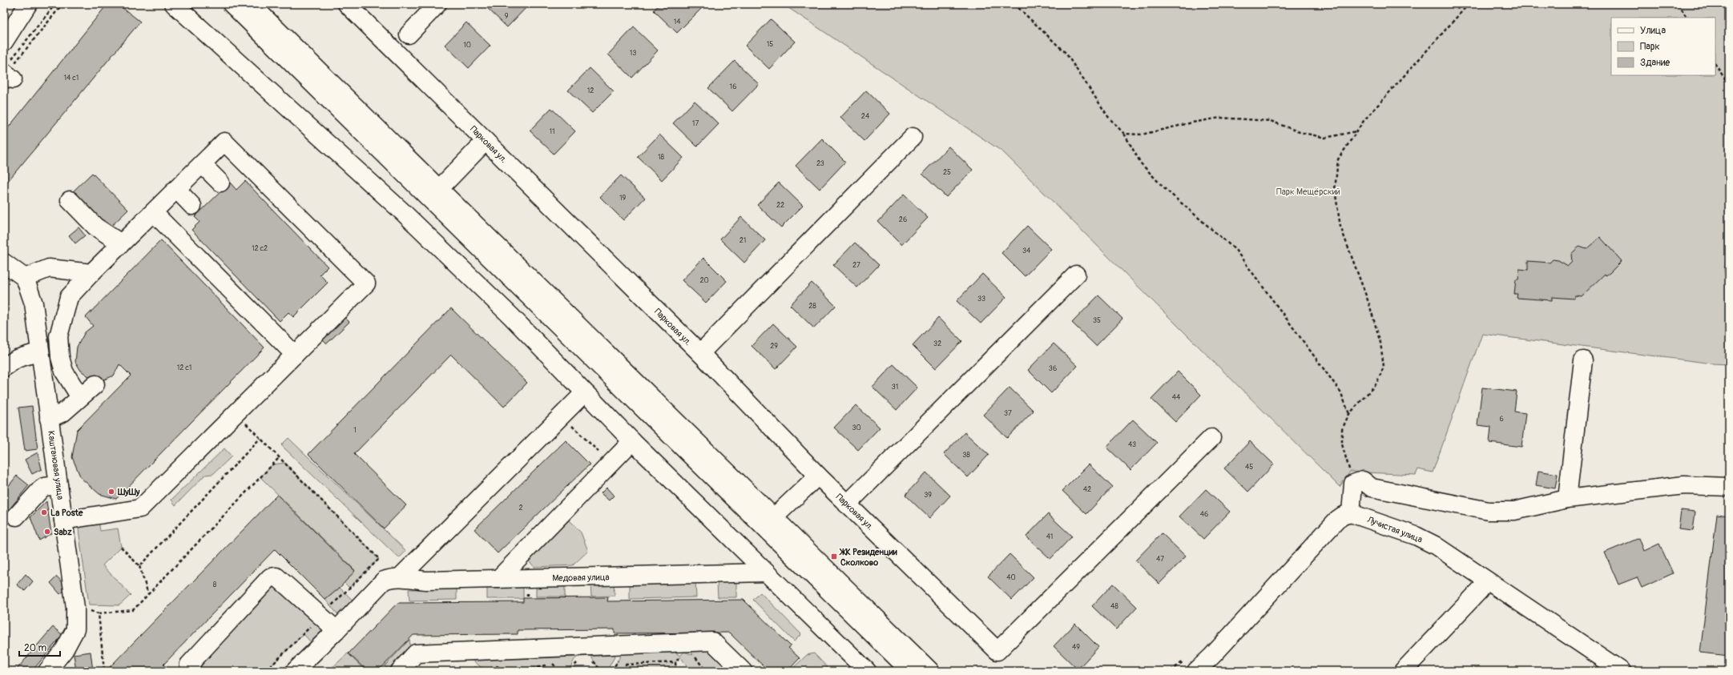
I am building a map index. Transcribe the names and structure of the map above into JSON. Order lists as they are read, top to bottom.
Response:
{
  "streets": {
    "street": [
      "Парковая ул.",
      "Каштановая улица",
      "Лучистая улица",
      "Медовая улица"
    ]
  },
  "parks": ["Парк Мещёрский"],
  "places": {
    "other": ["ШуШу", "La Poste", "Sabz"],
    "transit": ["ЖК Резиденции Сколково"]
  },
  "house_numbers": [
    "9",
    "14",
    "15",
    "10",
    "13",
    "14 с1",
    "16",
    "12",
    "24",
    "17",
    "11",
    "18",
    "23",
    "25",
    "19",
    "22",
    "26",
    "21",
    "12 с2",
    "34",
    "27",
    "20",
    "33",
    "28",
    "35",
    "32",
    "29",
    "12 с1",
    "36",
    "31",
    "44",
    "37",
    "6",
    "30",
    "1",
    "43",
    "38",
    "45",
    "42",
    "39",
    "2",
    "46",
    "41",
    "47",
    "40",
    "8",
    "48",
    "49"
  ],
  "legend": ["Улица", "Парк", "Здание"],
  "scale_bar": "20 m"
}
